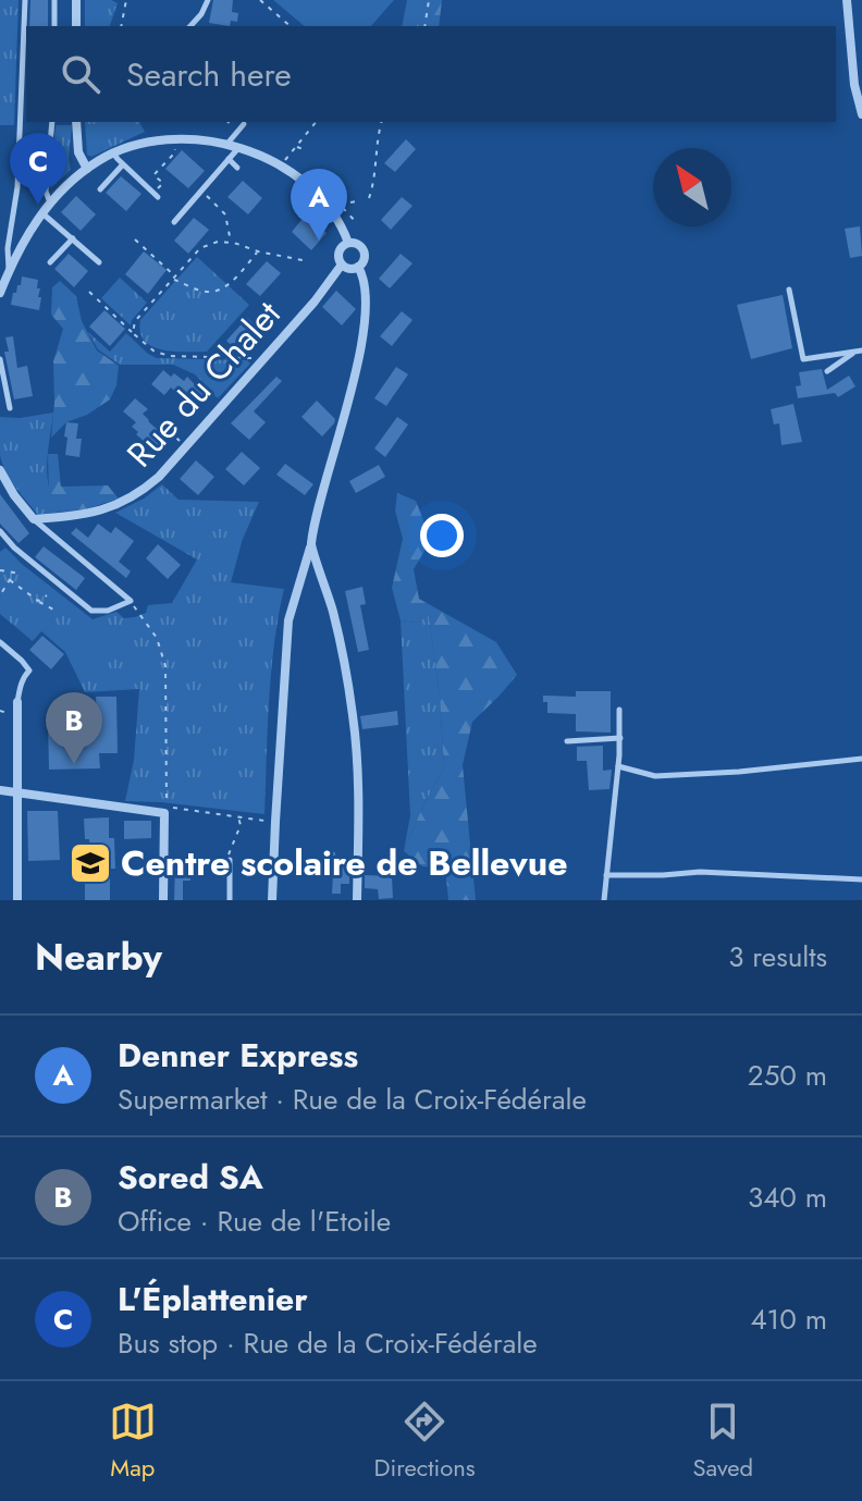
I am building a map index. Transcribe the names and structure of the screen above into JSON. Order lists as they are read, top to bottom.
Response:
{
  "streets": {
    "street": ["Rue du Chalet"]
  },
  "places": {
    "school or university": ["Centre scolaire de Bellevue"]
  },
  "north": "top left",
  "page": {
    "search": "Search here",
    "pins": ["C", "A", "B"],
    "heading": ["Nearby", "3 results"],
    "list": [
      {
        "mark": "A",
        "name": "Denner Express",
        "note": "Supermarket · Rue de la Croix-Fédérale",
        "value": "250 m"
      },
      {
        "mark": "B",
        "name": "Sored SA",
        "note": "Office · Rue de l'Etoile",
        "value": "340 m"
      },
      {
        "mark": "C",
        "name": "L'Éplattenier",
        "note": "Bus stop · Rue de la Croix-Fédérale",
        "value": "410 m"
      }
    ],
    "nav": ["Map", "Directions", "Saved"]
  }
}
